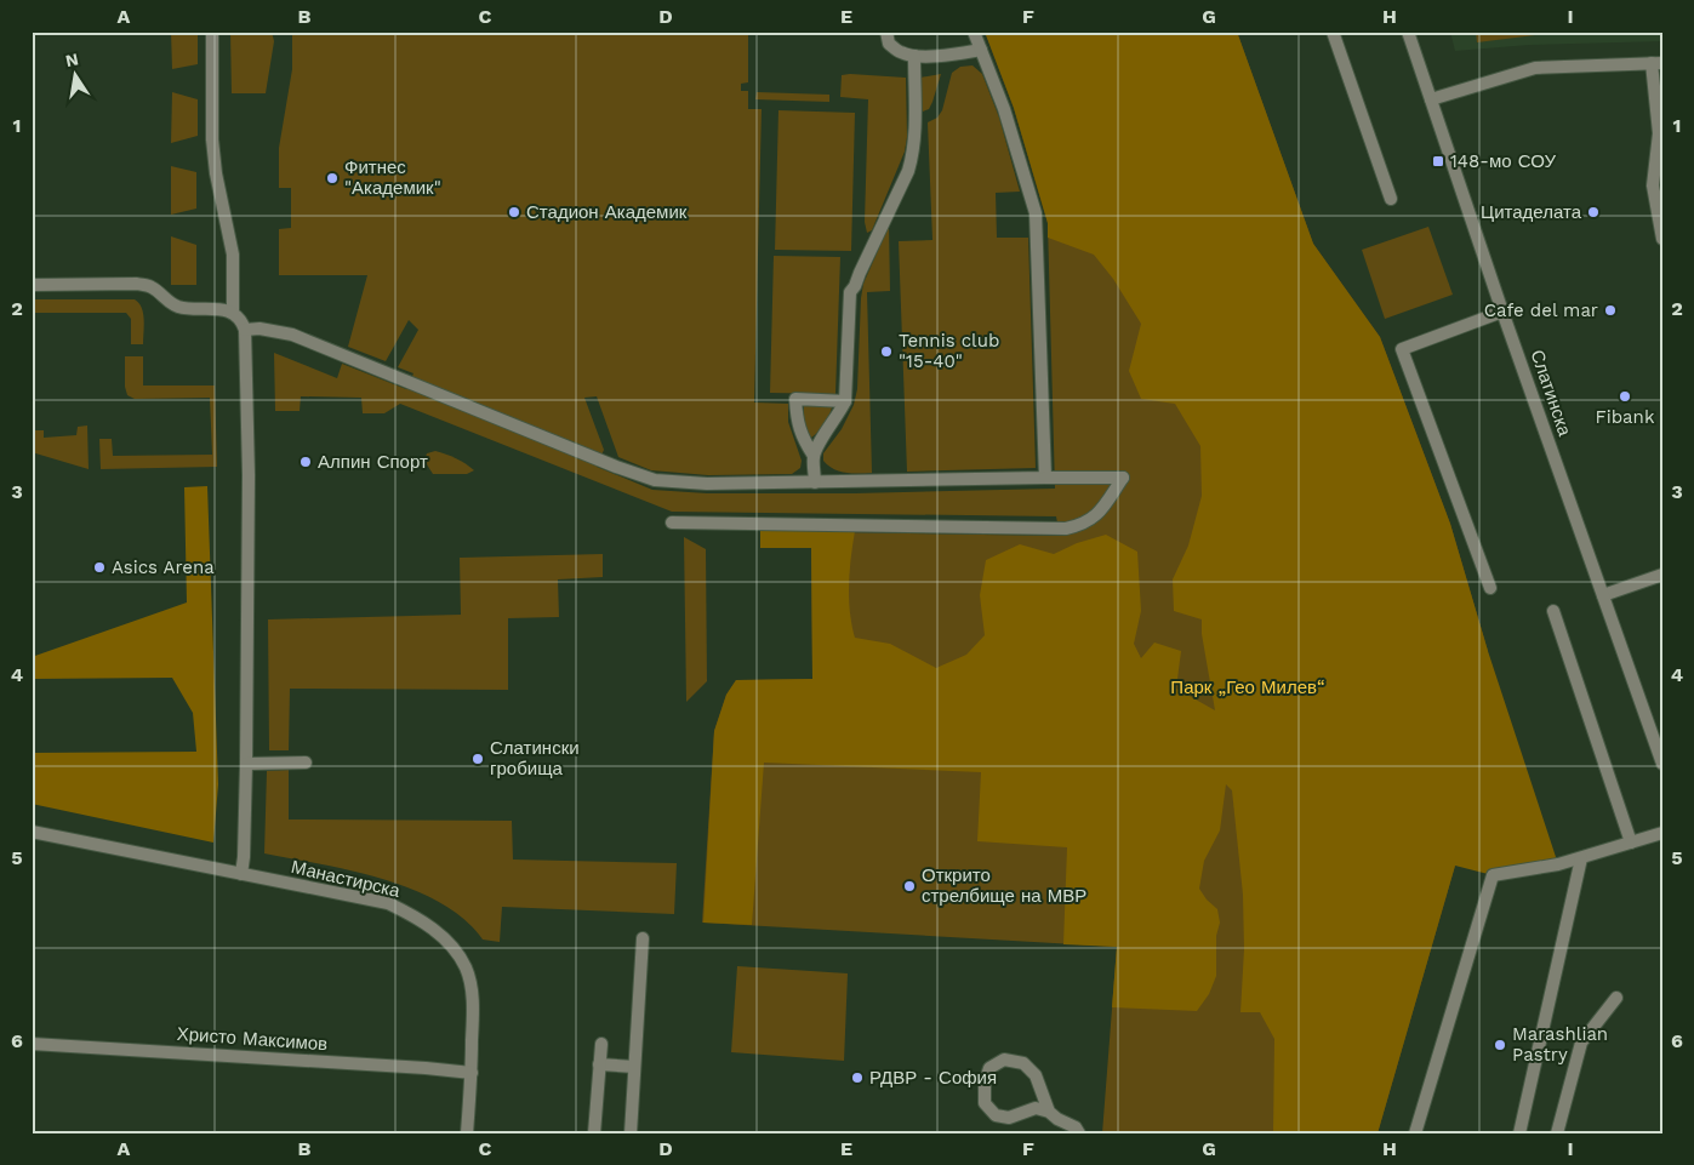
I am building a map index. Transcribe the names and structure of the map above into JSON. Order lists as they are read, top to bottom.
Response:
{
  "streets": {
    "street": ["Слатинска", "Манастирска", "Христо Максимов"]
  },
  "crossings": [
    ["Манастирска", "Христо Максимов"]
  ],
  "parks": ["Парк „Гео Милев“"],
  "places": {
    "transit": ["148-мо СОУ"],
    "other": [
      "Фитнес \"Академик\"",
      "Стадион Академик",
      "Цитаделата",
      "Cafe del mar",
      "Tennis club \"15-40\"",
      "Fibank",
      "Алпин Спорт",
      "Asics Arena",
      "Слатински гробища",
      "Открито стрелбище на МВР",
      "Marashlian Pastry",
      "РДВР - София"
    ]
  },
  "north": "top",
  "grid": {
    "columns": [
      "A",
      "B",
      "C",
      "D",
      "E",
      "F",
      "G",
      "H",
      "I"
    ],
    "rows": [
      "1",
      "2",
      "3",
      "4",
      "5",
      "6"
    ]
  }
}
